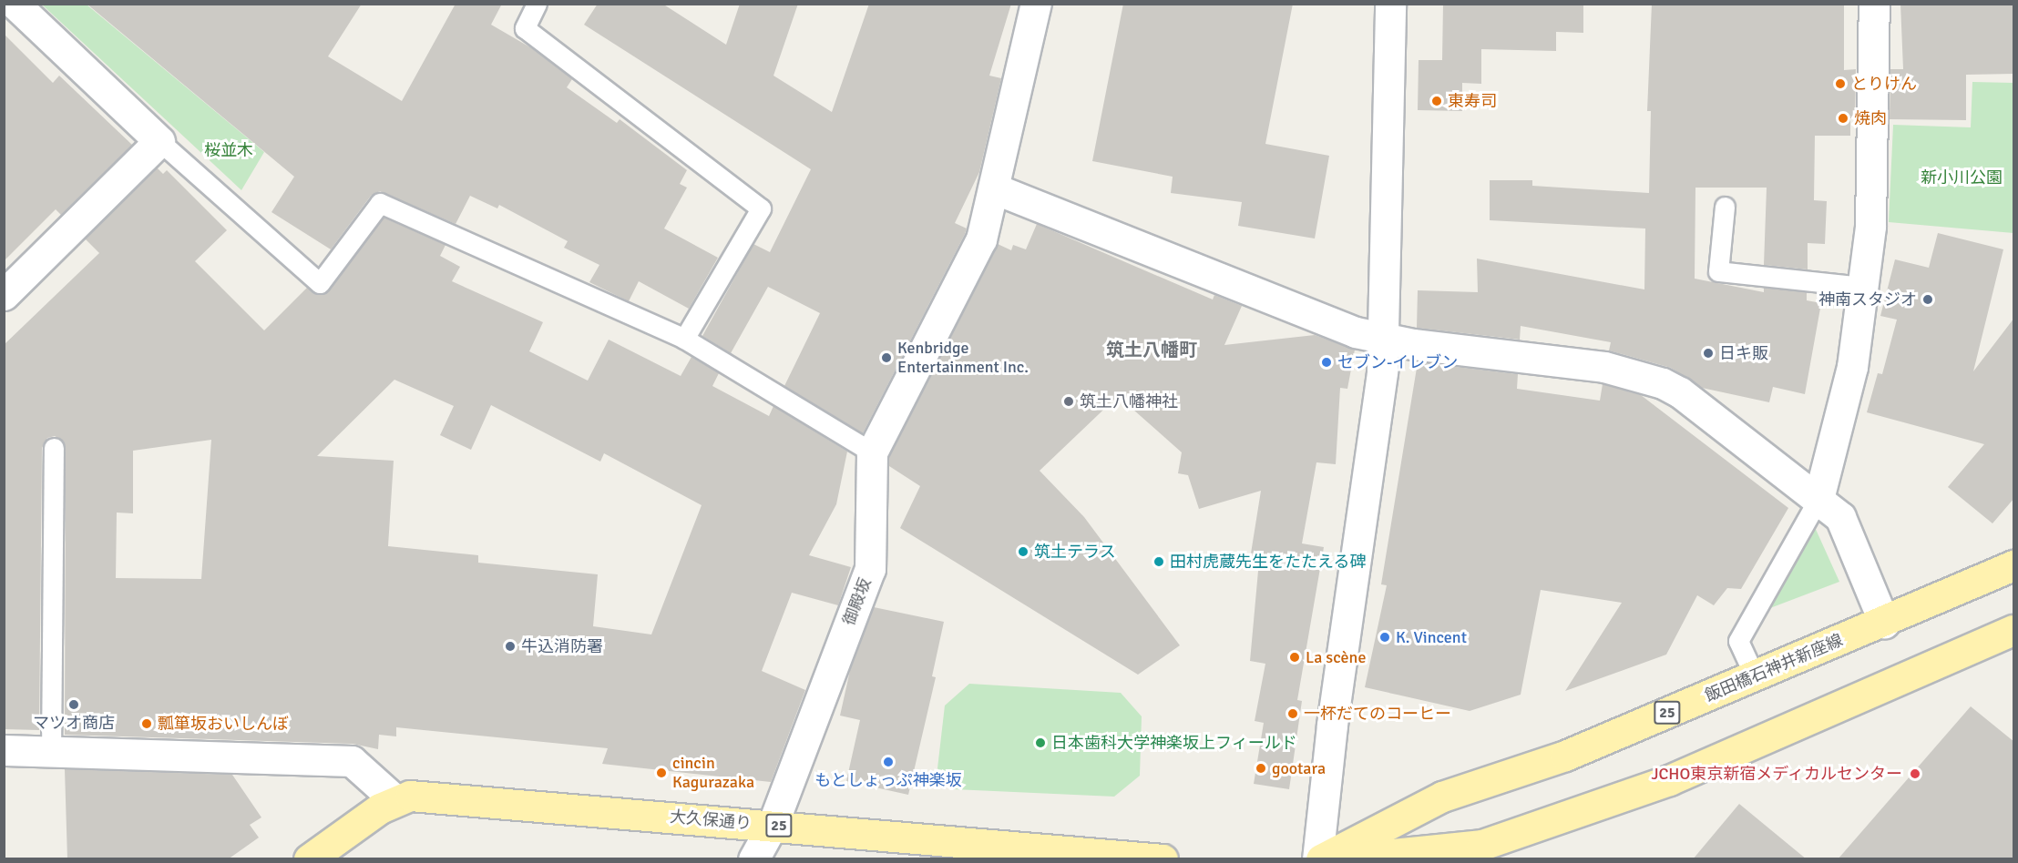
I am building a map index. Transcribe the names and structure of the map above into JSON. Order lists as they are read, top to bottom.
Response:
{
  "streets": {
    "main road": ["飯田橋石神井新座線", "25", "大久保通り"],
    "street": ["御殿坂"]
  },
  "crossings": [
    ["御殿坂", "大久保通り"]
  ],
  "districts": ["筑土八幡町"],
  "parks": ["桜並木", "新小川公園"],
  "places": [
    "とりけん",
    "東寿司",
    "焼肉",
    "神南スタジオ",
    "日キ販",
    "Kenbridge Entertainment Inc.",
    "セブン-イレブン",
    "筑土八幡神社",
    "筑土テラス",
    "田村虎蔵先生をたたえる碑",
    "K. Vincent",
    "牛込消防署",
    "La scène",
    "マツオ商店",
    "一杯だてのコーヒー",
    "瓢箪坂おいしんぼ",
    "日本歯科大学神楽坂上フィールド",
    "もとしょっぷ神楽坂",
    "gootara",
    "cincin Kagurazaka",
    "JCHO東京新宿メディカルセンター"
  ]
}
